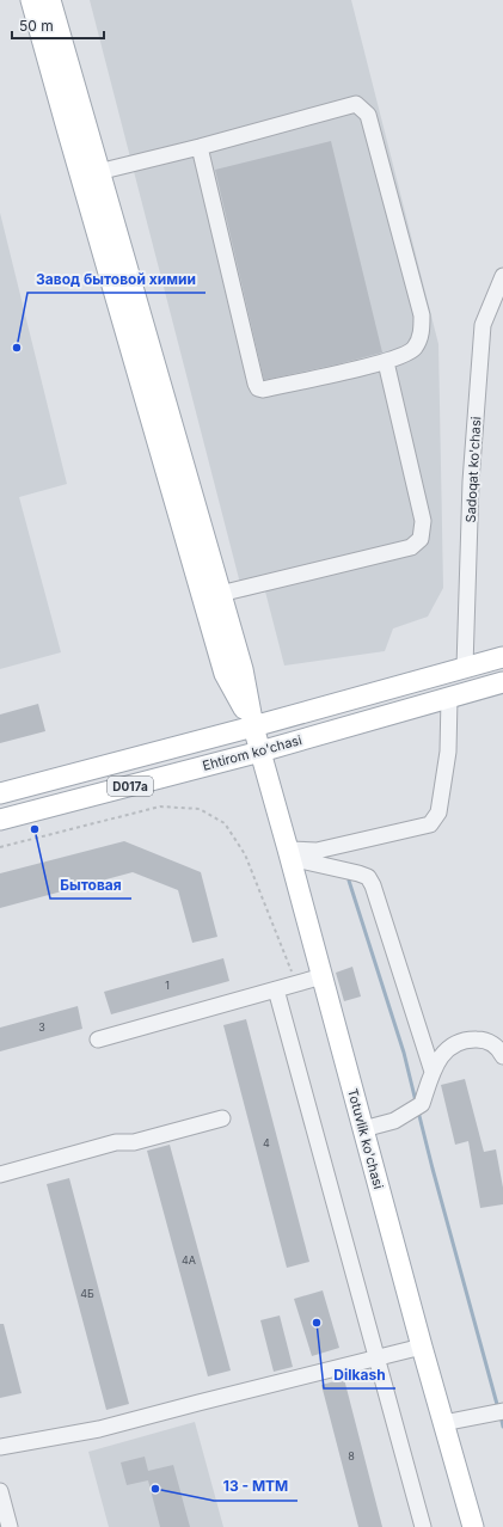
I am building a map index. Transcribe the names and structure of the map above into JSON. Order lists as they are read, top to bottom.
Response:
{
  "streets": {
    "main road": ["Ehtirom ko'chasi", "D017a", "Totuvlik ko'chasi"],
    "street": ["Sadoqat ko'chasi"]
  },
  "crossings": [
    ["Sadoqat ko'chasi", "Ehtirom ko'chasi"],
    ["Ehtirom ko'chasi", "Totuvlik ko'chasi"]
  ],
  "places": [
    "Завод бытовой химии",
    "Бытовая",
    "Dilkash",
    "13 - MTM"
  ],
  "house_numbers": [
    "1",
    "3",
    "4",
    "4А",
    "4Б",
    "8"
  ],
  "scale_bar": "50 m"
}
